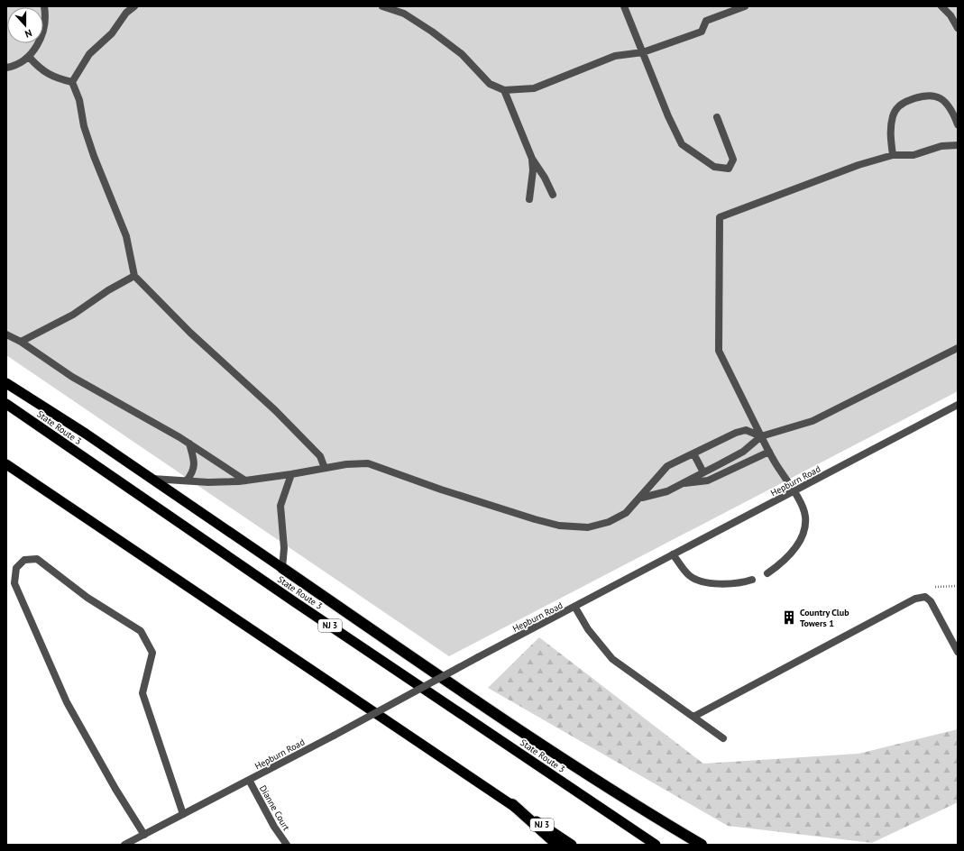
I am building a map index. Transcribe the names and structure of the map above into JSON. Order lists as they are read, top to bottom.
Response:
{
  "streets": {
    "highway": ["State Route 3", "NJ 3"],
    "street": ["Hepburn Road", "Dianne Court"]
  },
  "crossings": [
    ["Hepburn Road", "Dianne Court"]
  ],
  "places": {
    "building": ["Country Club Towers 1"]
  },
  "north": "bottom"
}
